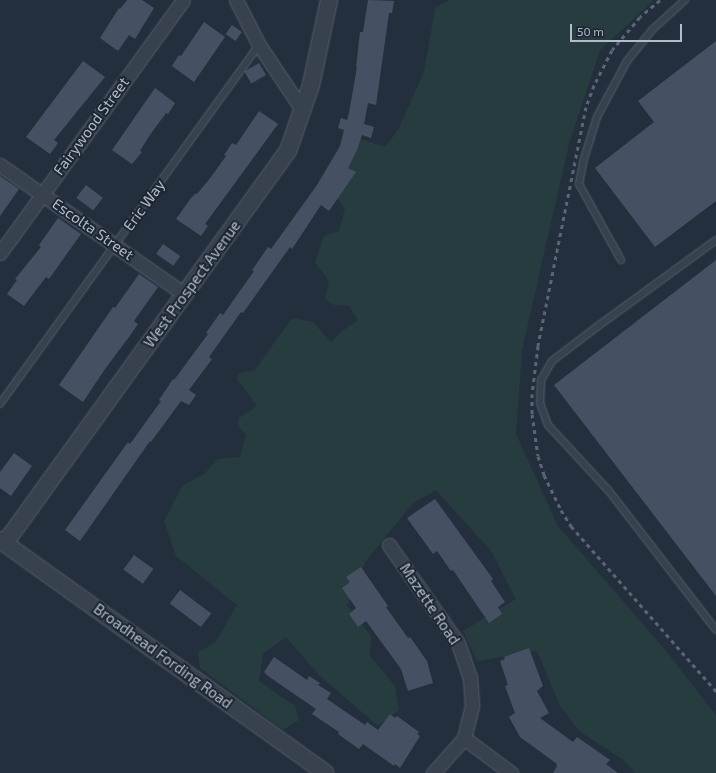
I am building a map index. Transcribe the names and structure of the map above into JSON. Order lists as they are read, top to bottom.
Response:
{
  "streets": {
    "street": [
      "Fairywood Street",
      "Escolta Street",
      "West Prospect Avenue",
      "Mazette Road",
      "Broadhead Fording Road"
    ],
    "lane": ["Eric Way"]
  },
  "crossings": [
    ["Fairywood Street", "Escolta Street"],
    ["Eric Way", "Escolta Street"],
    ["Escolta Street", "West Prospect Avenue"],
    ["West Prospect Avenue", "Broadhead Fording Road"]
  ],
  "scale_bar": "50 m"
}
